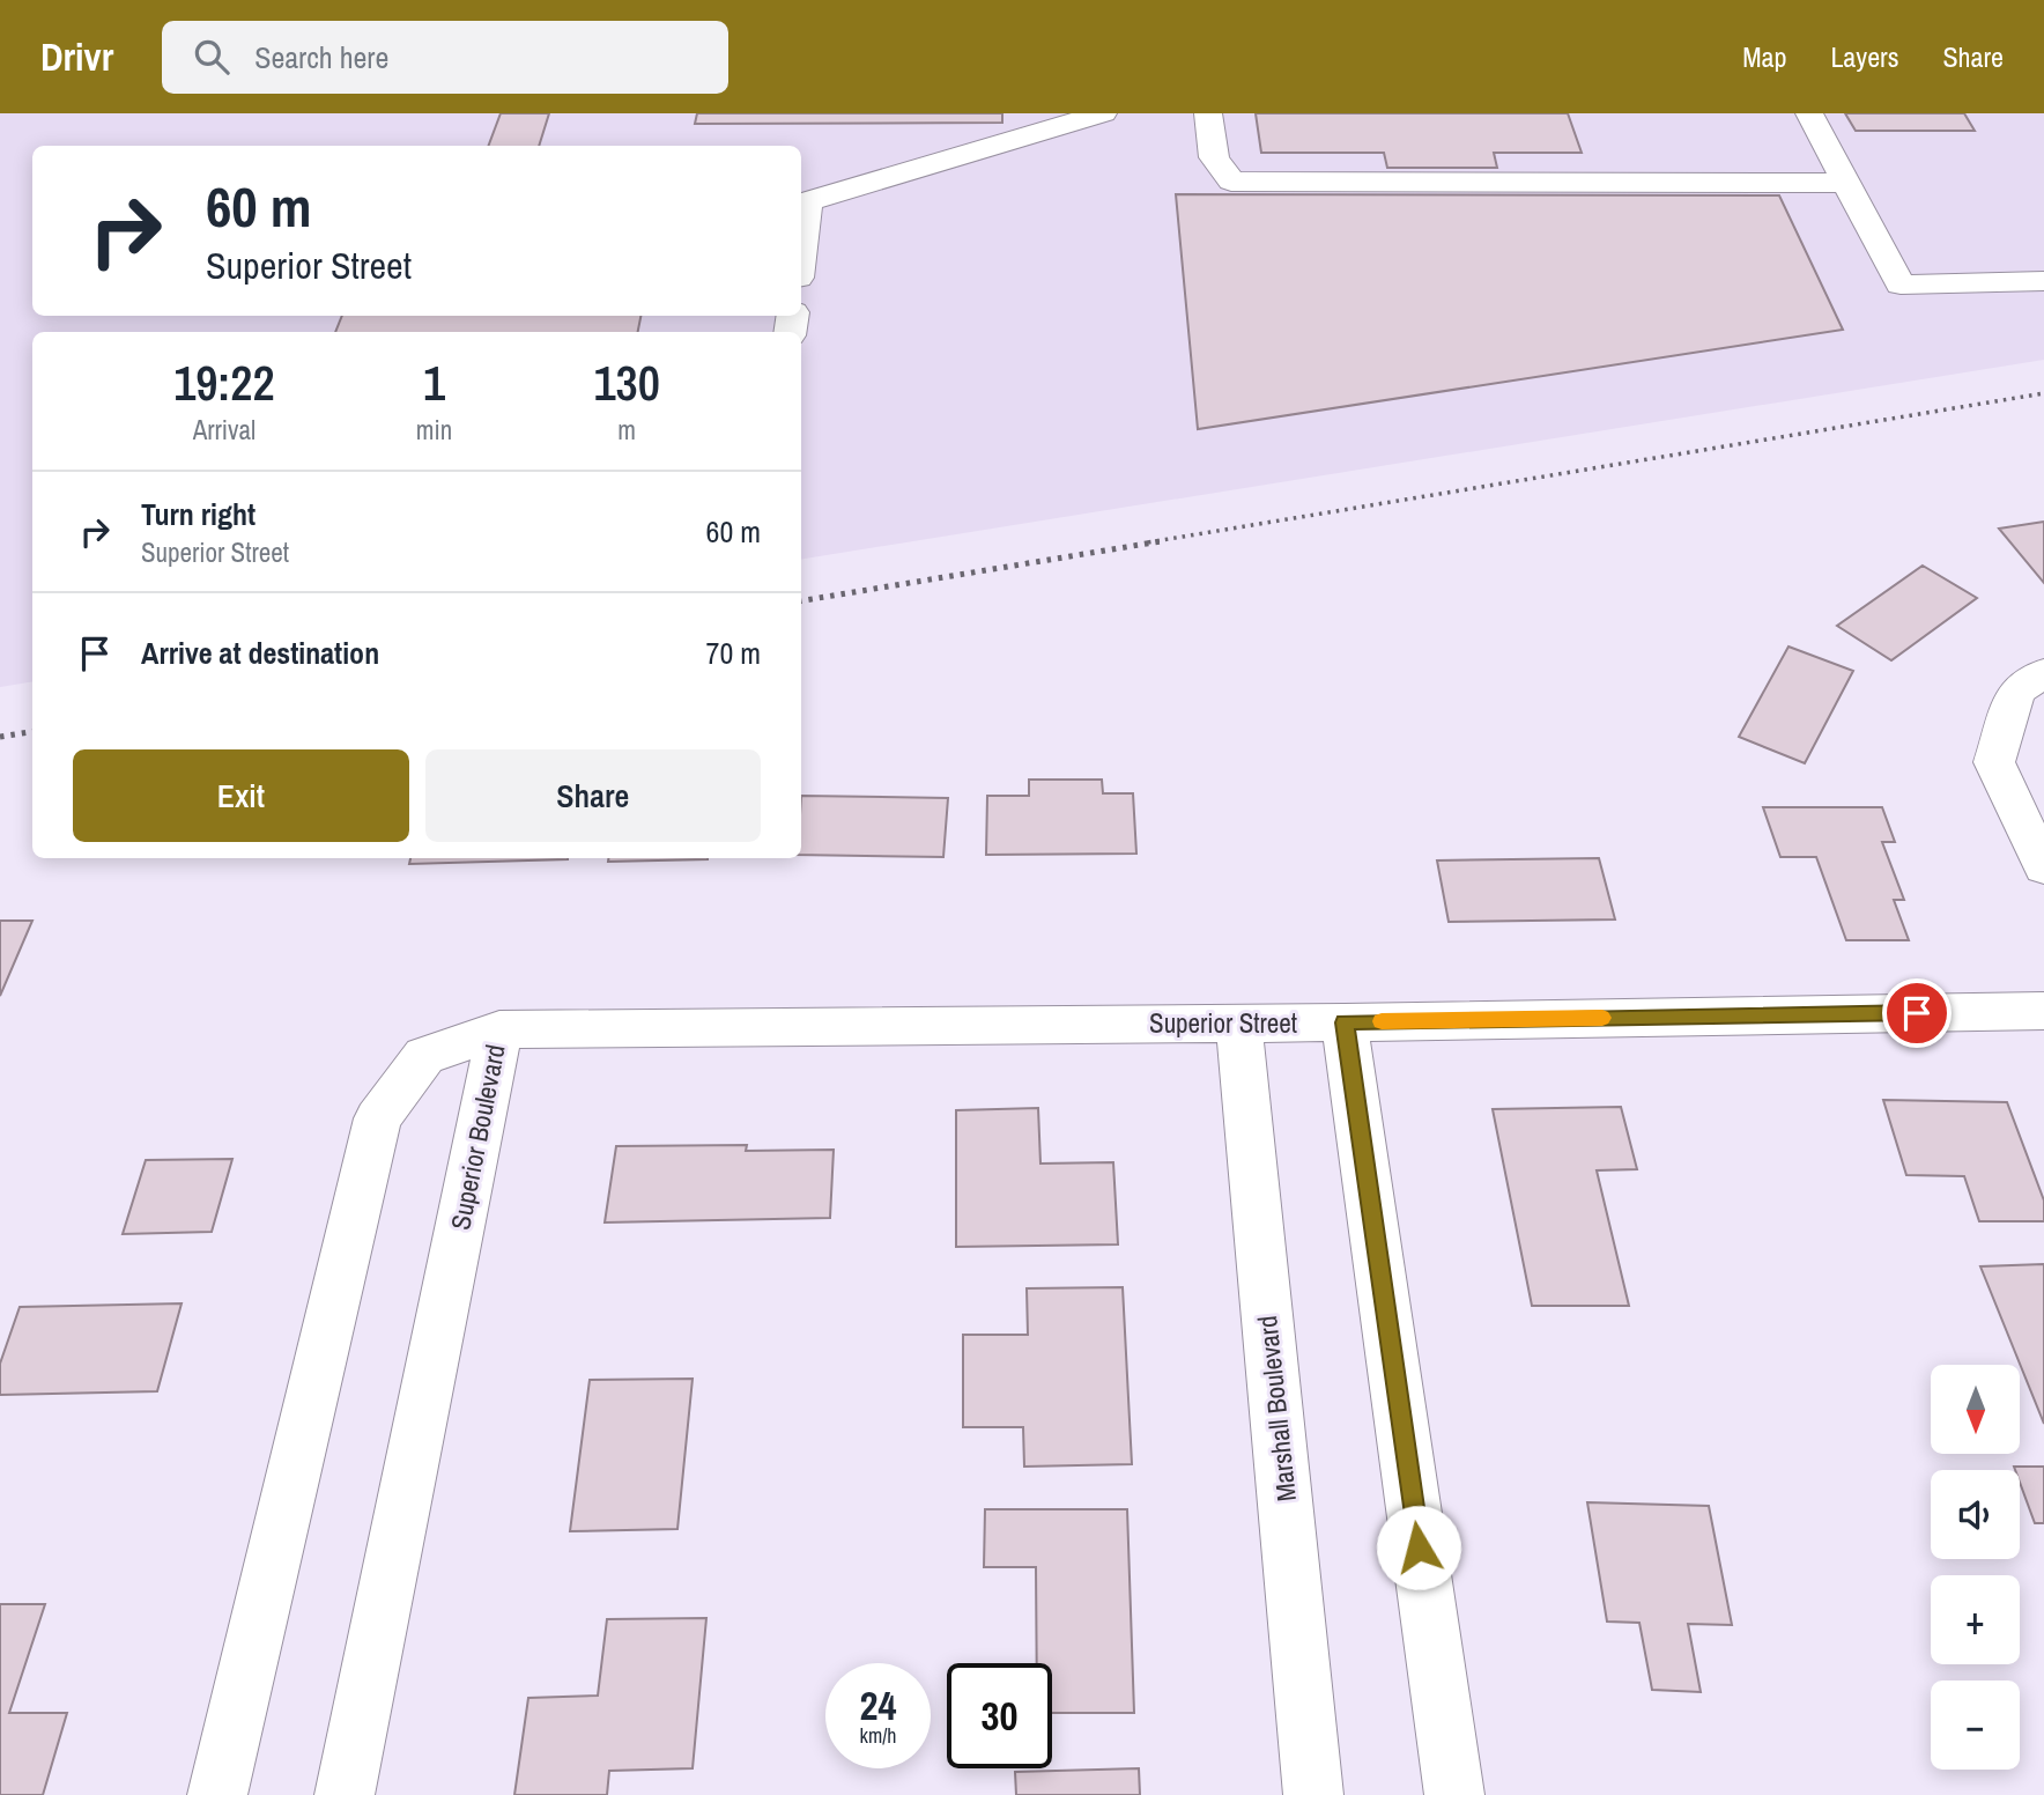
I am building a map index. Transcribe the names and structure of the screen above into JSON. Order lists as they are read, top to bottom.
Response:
{
  "streets": {
    "street": ["Superior Street", "Superior Boulevard", "Marshall Boulevard"]
  },
  "crossings": [
    ["Superior Street", "Superior Boulevard"],
    ["Superior Street", "Marshall Boulevard"]
  ],
  "north": "bottom",
  "page": {
    "header": "Drivr",
    "search": "Search here",
    "nav": ["Map", "Layers", "Share"],
    "turn": ["60 m", "Superior Street"],
    "eta": [
      "19:22",
      "Arrival",
      "1",
      "min",
      "130",
      "m"
    ],
    "list": [
      {
        "name": "Turn right",
        "note": "Superior Street",
        "value": "60 m"
      },
      {
        "name": "Arrive at destination",
        "value": "70 m"
      }
    ],
    "buttons": ["Exit", "Share"],
    "map_buttons": ["+", "−"],
    "speed": "24 km/h",
    "limit": "30"
  }
}
